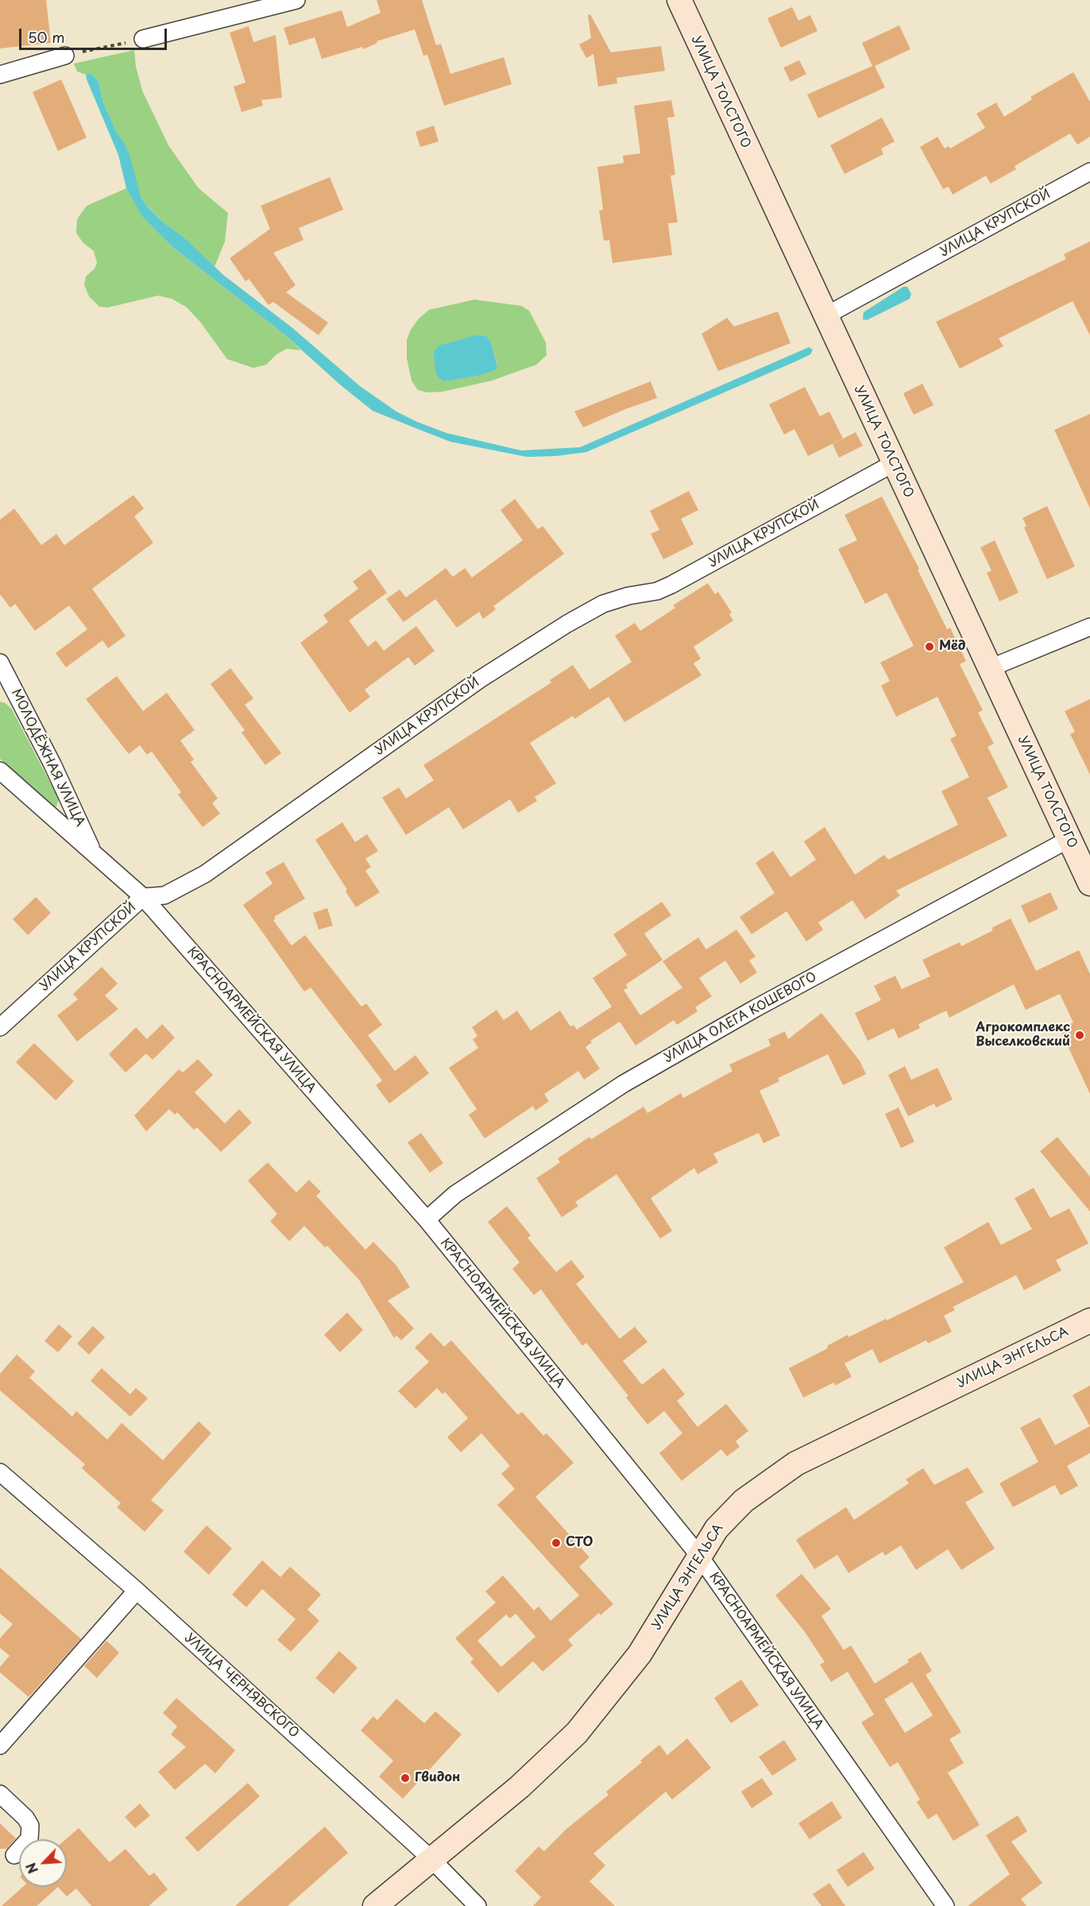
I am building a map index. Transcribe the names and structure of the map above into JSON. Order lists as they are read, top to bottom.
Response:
{
  "streets": {
    "main road": ["УЛИЦА ТОЛСТОГО", "УЛИЦА ЭНГЕЛЬСА"],
    "street": [
      "УЛИЦА КРУПСКОЙ",
      "МОЛОДЁЖНАЯ УЛИЦА",
      "УЛИЦА ОЛЕГА КОШЕВОГО",
      "КРАСНОАРМЕЙСКАЯ УЛИЦА",
      "УЛИЦА ЧЕРНЯВСКОГО"
    ]
  },
  "crossings": [
    ["УЛИЦА ТОЛСТОГО", "УЛИЦА КРУПСКОЙ"],
    ["УЛИЦА ТОЛСТОГО", "УЛИЦА ОЛЕГА КОШЕВОГО"],
    ["УЛИЦА КРУПСКОЙ", "КРАСНОАРМЕЙСКАЯ УЛИЦА"],
    ["МОЛОДЁЖНАЯ УЛИЦА", "КРАСНОАРМЕЙСКАЯ УЛИЦА"],
    ["УЛИЦА ОЛЕГА КОШЕВОГО", "КРАСНОАРМЕЙСКАЯ УЛИЦА"],
    ["КРАСНОАРМЕЙСКАЯ УЛИЦА", "УЛИЦА ЭНГЕЛЬСА"],
    ["УЛИЦА ЭНГЕЛЬСА", "УЛИЦА ЧЕРНЯВСКОГО"]
  ],
  "places": [
    "Мёд",
    "Агрокомплекс Выселковский",
    "СТО",
    "Гвидон"
  ],
  "scale_bar": "50 m",
  "north": "bottom left"
}
